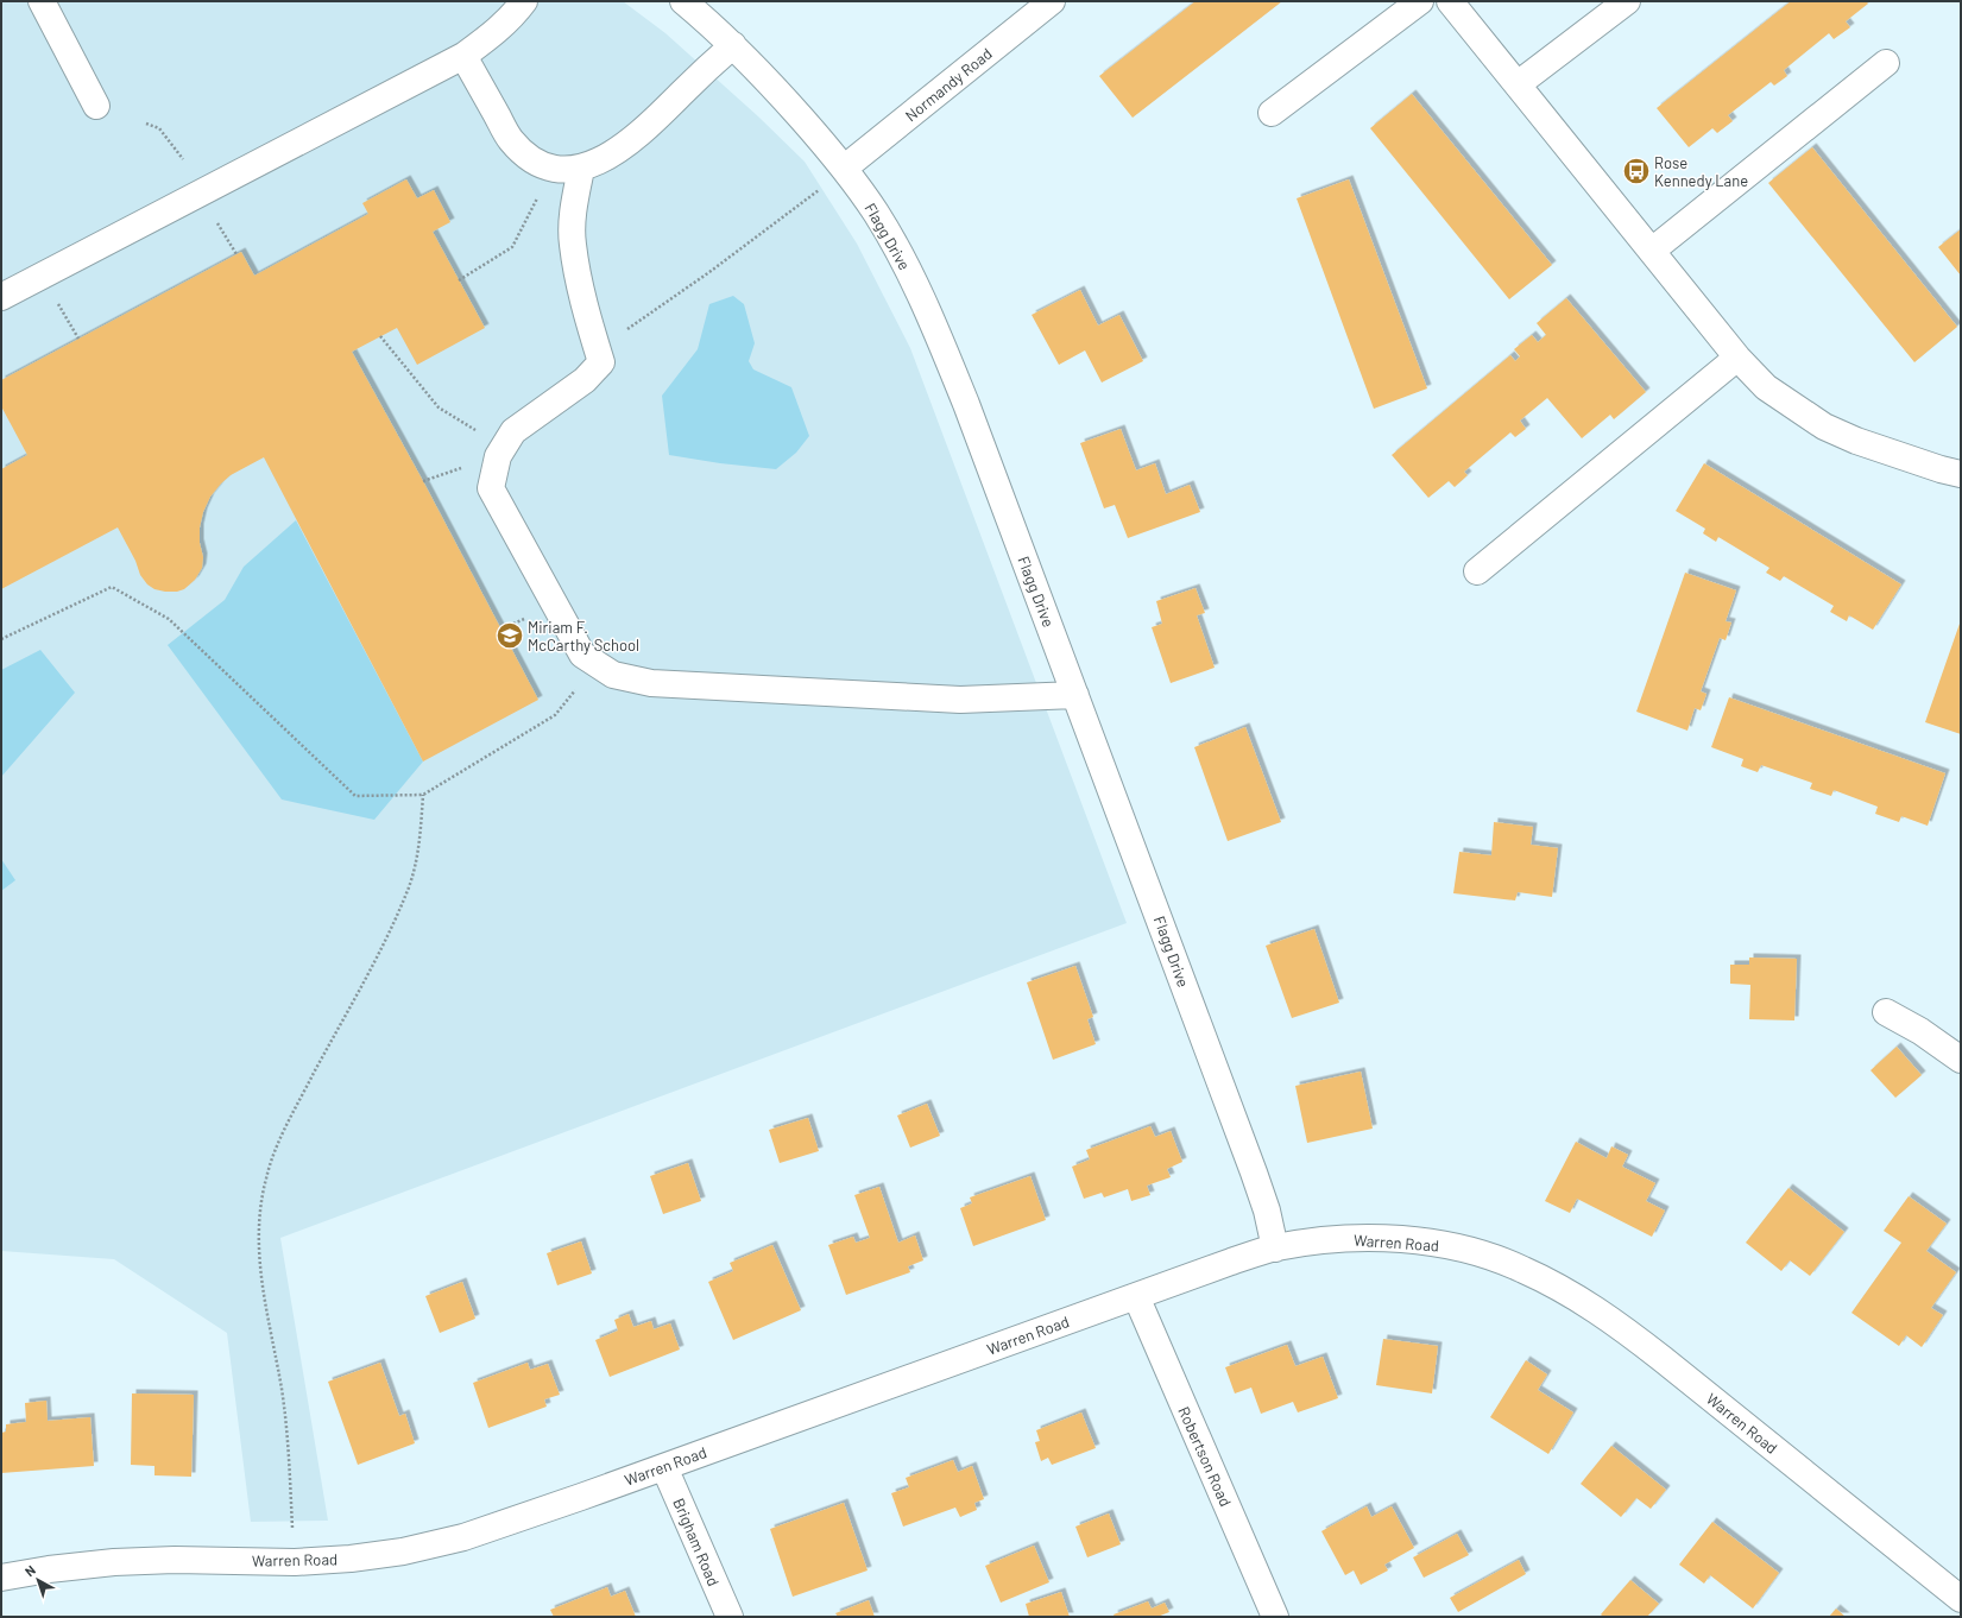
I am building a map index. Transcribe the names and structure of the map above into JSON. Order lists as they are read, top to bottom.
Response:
{
  "streets": {
    "street": [
      "Normandy Road",
      "Flagg Drive",
      "Warren Road",
      "Robertson Road",
      "Brigham Road"
    ]
  },
  "crossings": [
    ["Normandy Road", "Flagg Drive"],
    ["Flagg Drive", "Warren Road"],
    ["Warren Road", "Robertson Road"],
    ["Warren Road", "Brigham Road"]
  ],
  "places": {
    "bus stop": ["Rose Kennedy Lane"],
    "school or university": ["Miriam F. McCarthy School"]
  },
  "north": "top left"
}
